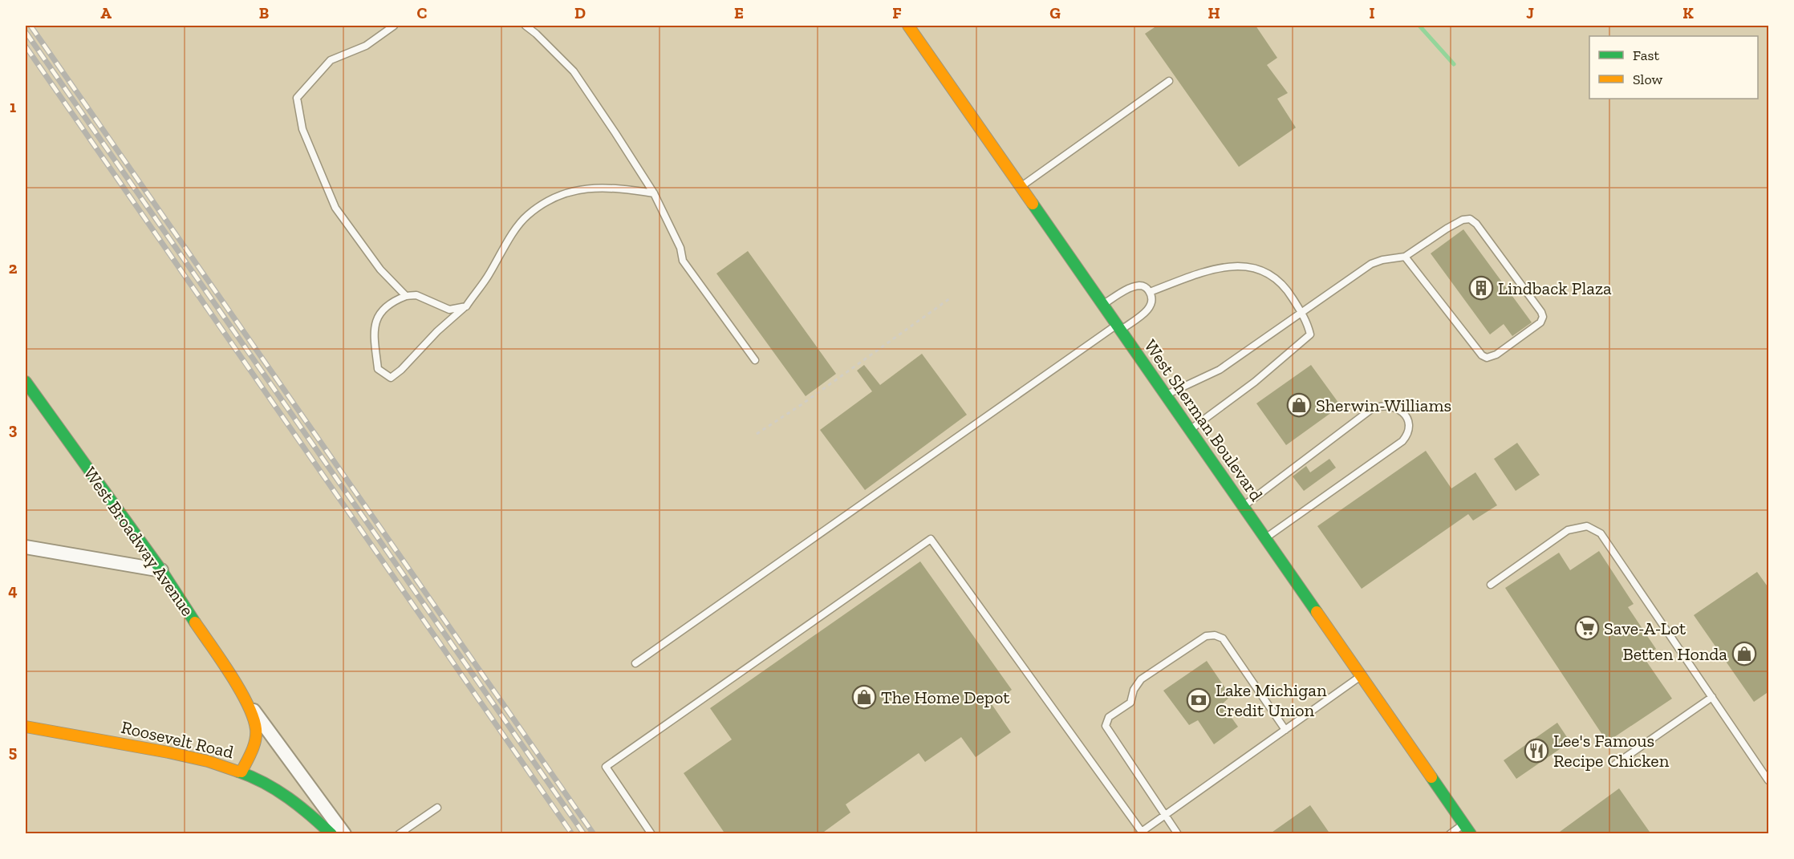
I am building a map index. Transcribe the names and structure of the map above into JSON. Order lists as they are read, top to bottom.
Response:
{
  "streets": {
    "main road": ["West Sherman Boulevard", "West Broadway Avenue", "Roosevelt Road"]
  },
  "crossings": [
    ["West Broadway Avenue", "Roosevelt Road"]
  ],
  "places": {
    "building": ["Lindback Plaza"],
    "shop": ["Sherwin-Williams", "Betten Honda", "The Home Depot"],
    "supermarket": ["Save-A-Lot"],
    "bank": ["Lake Michigan Credit Union"],
    "restaurant": ["Lee's Famous Recipe Chicken"]
  },
  "legend": ["Fast", "Slow"],
  "grid": {
    "columns": [
      "A",
      "B",
      "C",
      "D",
      "E",
      "F",
      "G",
      "H",
      "I",
      "J",
      "K"
    ],
    "rows": [
      "1",
      "2",
      "3",
      "4",
      "5"
    ]
  }
}
